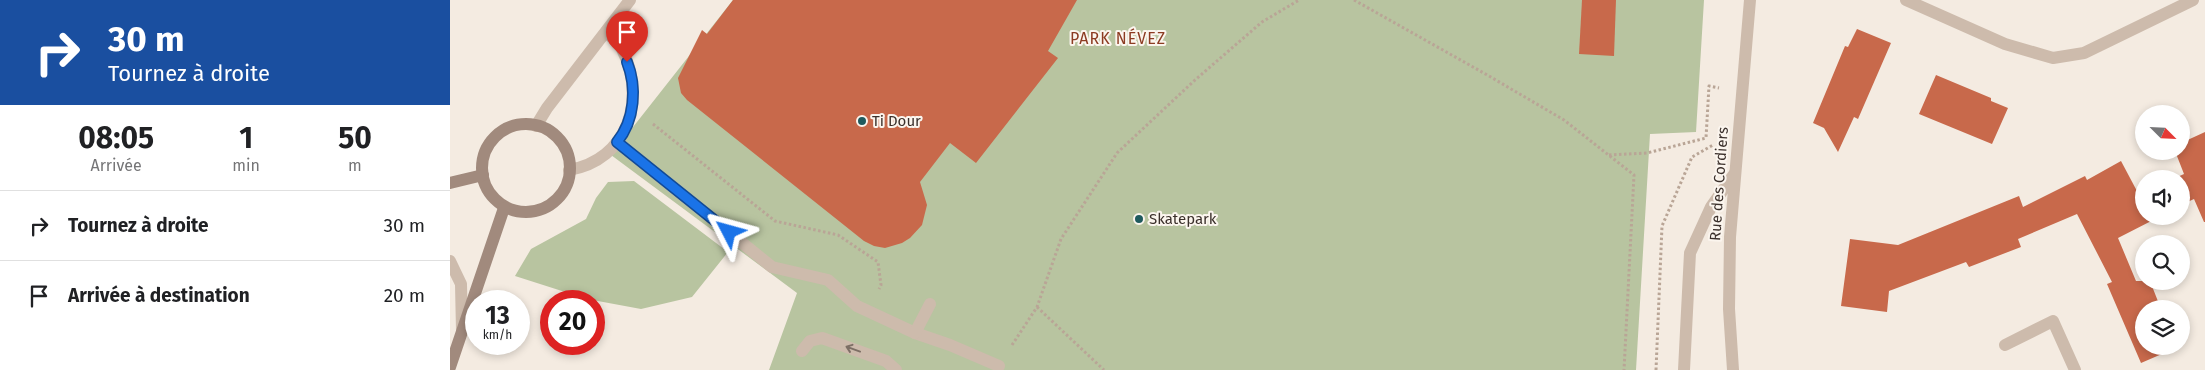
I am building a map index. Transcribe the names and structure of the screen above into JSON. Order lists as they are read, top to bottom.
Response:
{
  "streets": {
    "street": ["Rue des Cordiers"]
  },
  "districts": ["PARK NÉVEZ"],
  "places": ["Ti Dour", "Skatepark"],
  "north": "bottom right",
  "page": {
    "turn": ["30 m", "Tournez à droite"],
    "eta": [
      "08:05",
      "Arrivée",
      "1",
      "min",
      "50",
      "m"
    ],
    "list": [
      {
        "name": "Tournez à droite",
        "value": "30 m"
      },
      {
        "name": "Arrivée à destination",
        "value": "20 m"
      }
    ],
    "speed": "13 km/h",
    "limit": "20"
  }
}
